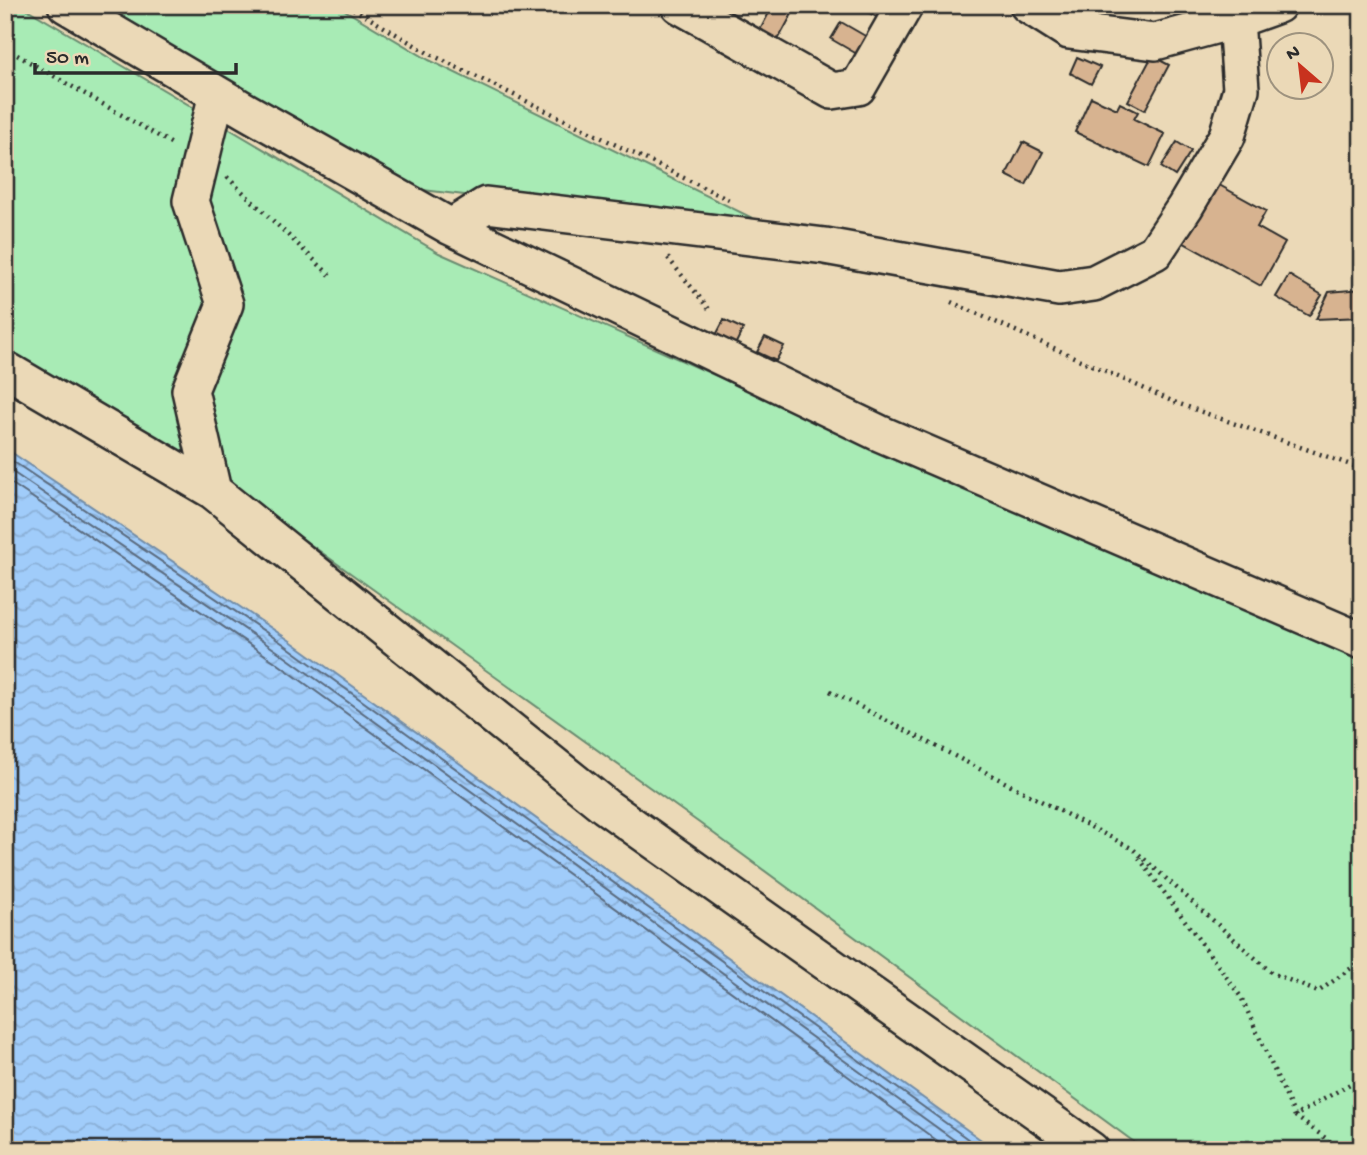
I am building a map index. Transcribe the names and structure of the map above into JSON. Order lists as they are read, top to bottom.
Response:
{
  "scale_bar": "50 m",
  "north": "top left"
}
